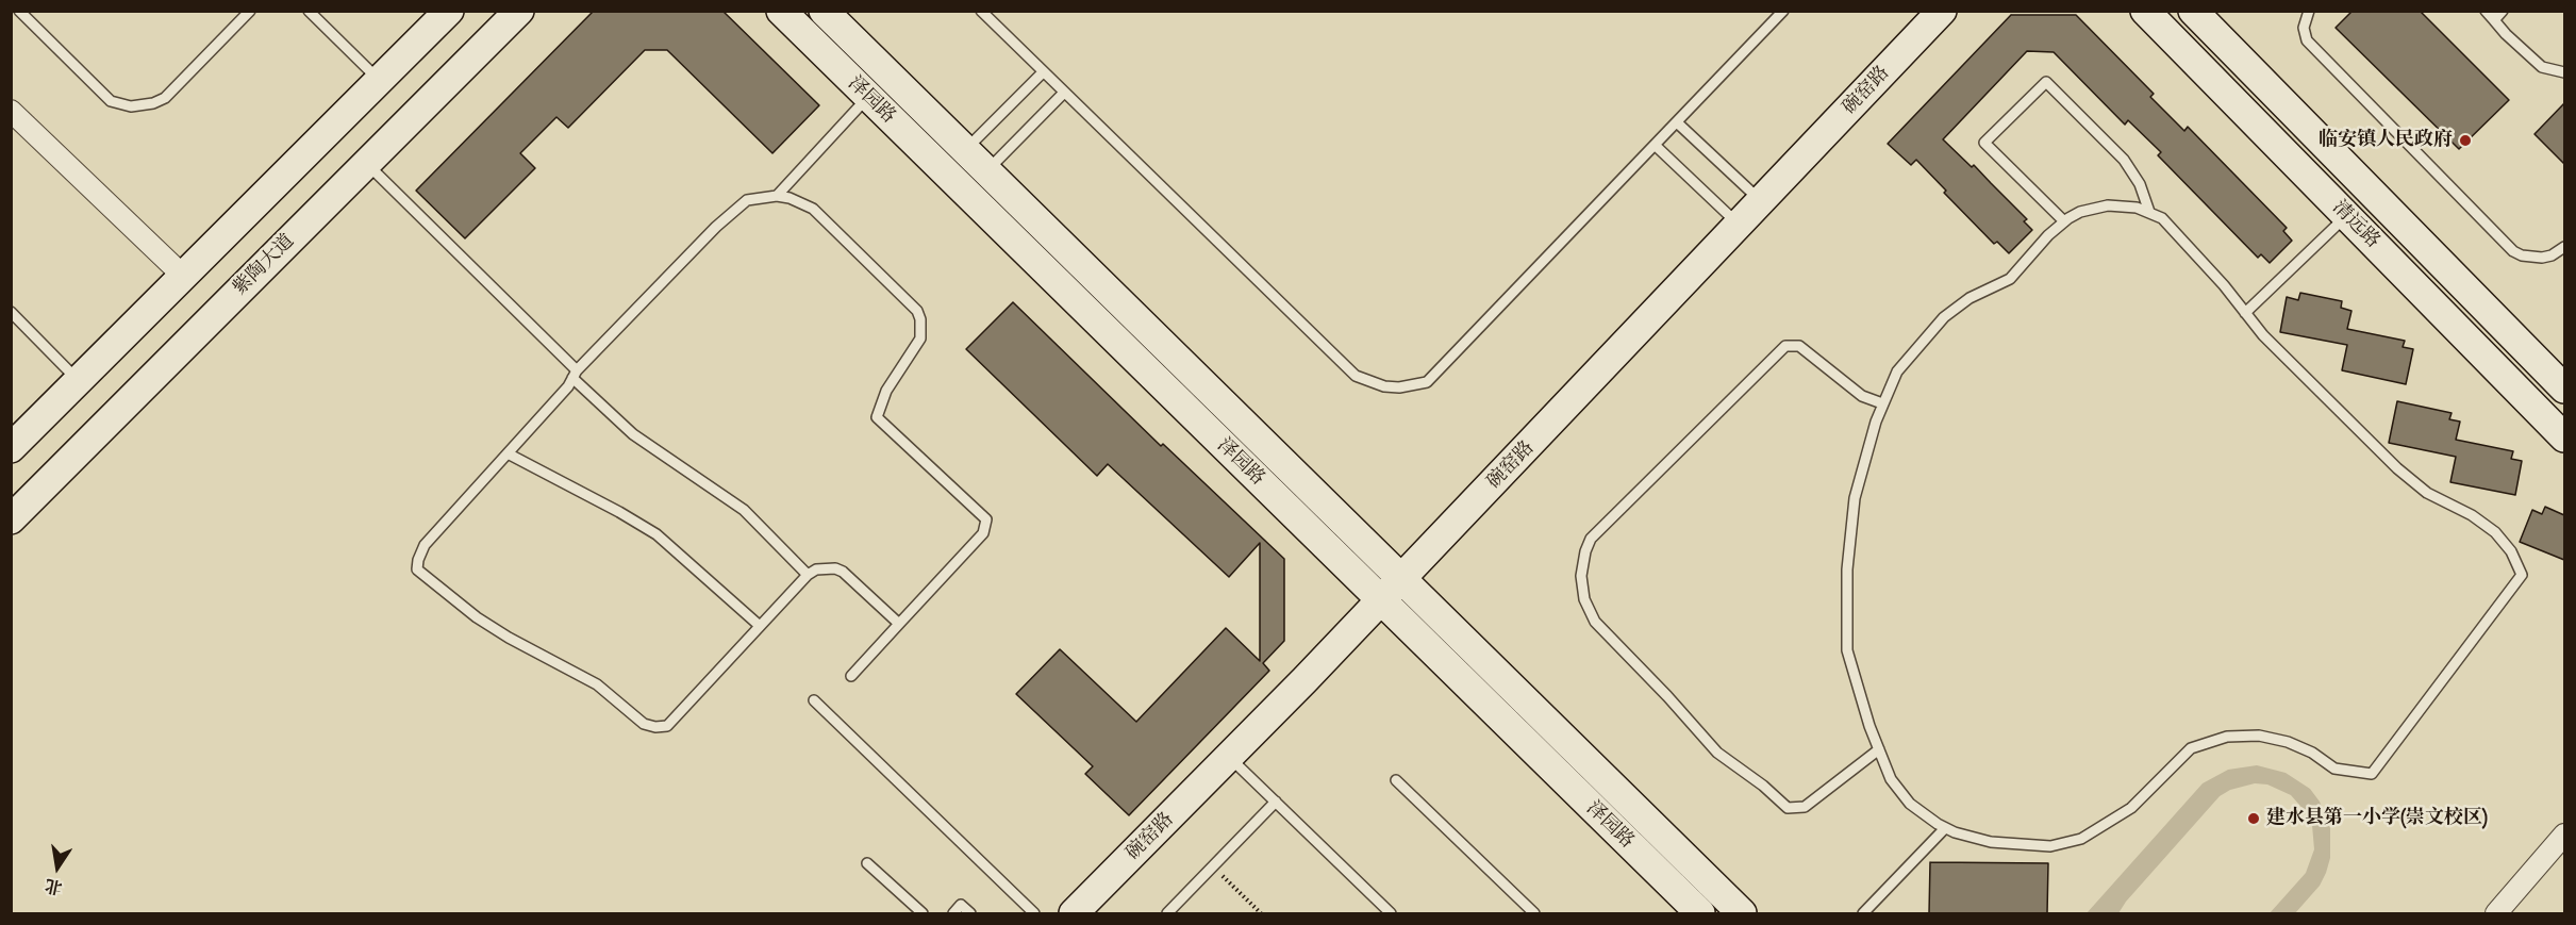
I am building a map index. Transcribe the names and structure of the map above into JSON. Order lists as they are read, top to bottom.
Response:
{
  "streets": {
    "street": [
      "碗窑路",
      "泽园路",
      "清远路",
      "紫陶大道"
    ]
  },
  "crossings": [
    ["碗窑路", "泽园路"]
  ],
  "places": ["临安镇人民政府", "建水县第一小学(崇文校区)"],
  "north": "bottom"
}
